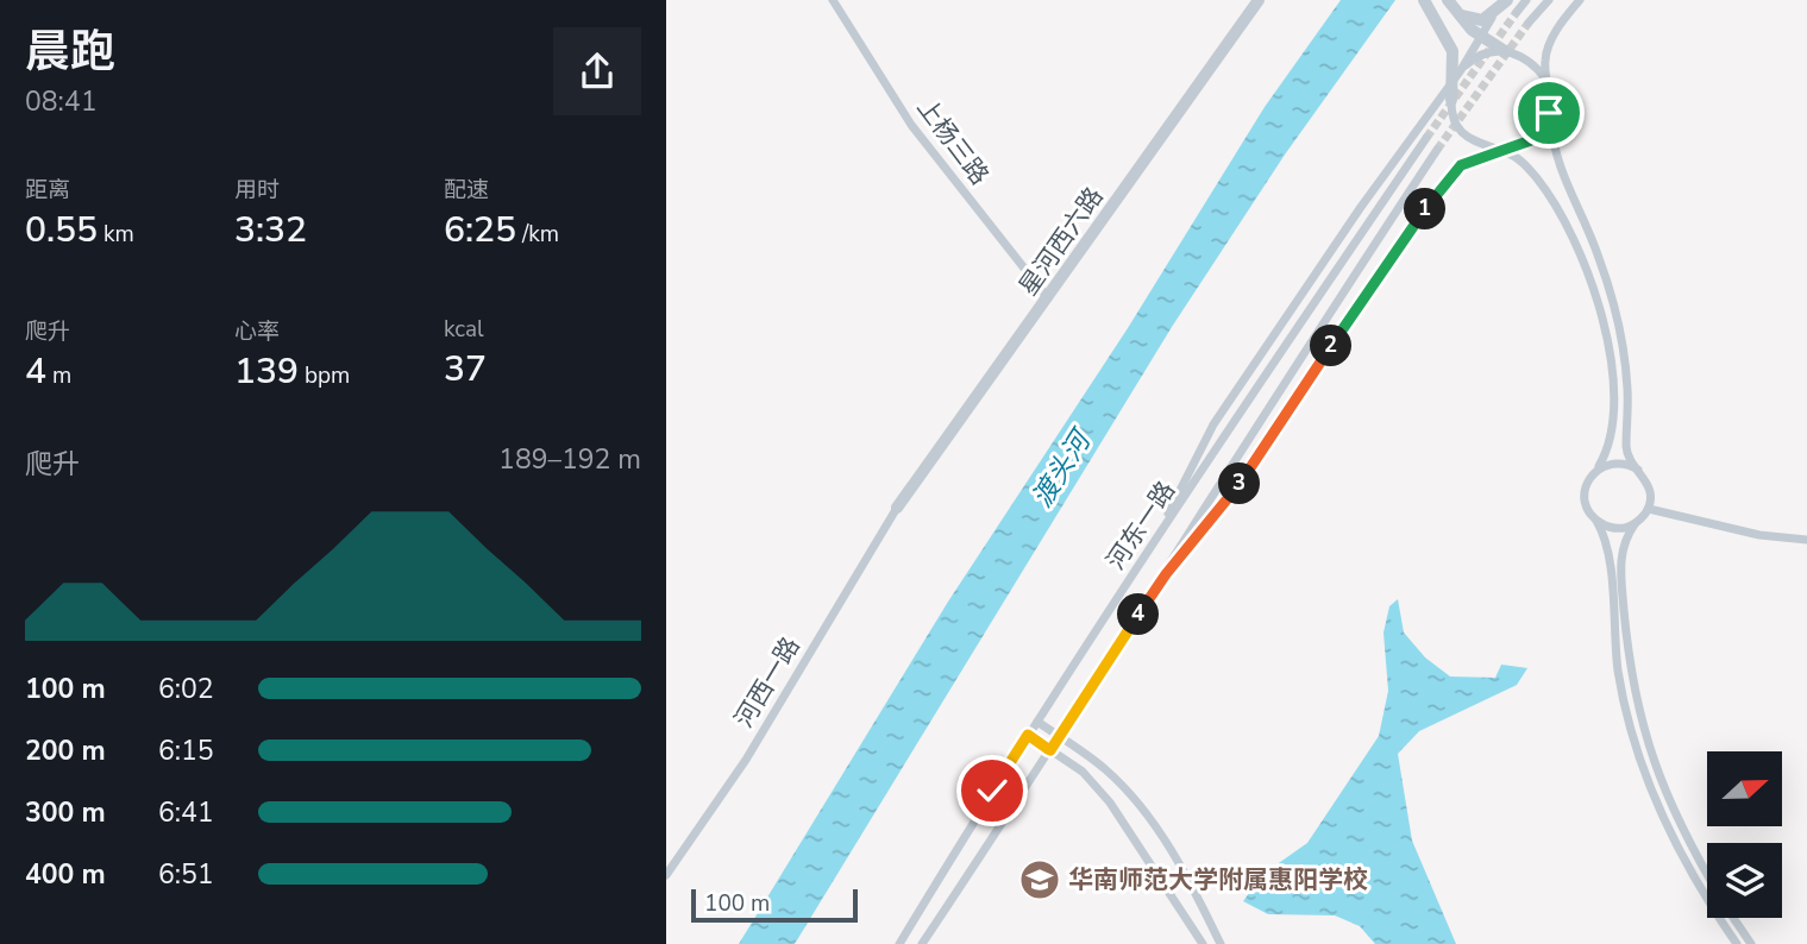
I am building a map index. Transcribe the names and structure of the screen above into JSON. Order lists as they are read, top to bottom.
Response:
{
  "streets": {
    "street": [
      "上杨三路",
      "星河西六路",
      "河东一路",
      "河西一路"
    ]
  },
  "crossings": [
    ["上杨三路", "星河西六路"],
    ["星河西六路", "河西一路"]
  ],
  "water": ["渡头河"],
  "places": {
    "school or university": ["华南师范大学附属惠阳学校"]
  },
  "scale_bar": "100 m",
  "north": "right",
  "page": {
    "heading": ["晨跑", "08:41"],
    "stats": [
      ["距离", "0.55 km"],
      ["用时", "3:32"],
      ["配速", "6:25 /km"],
      ["爬升", "4 m"],
      ["心率", "139 bpm"],
      ["kcal", "37"]
    ],
    "pins": [
      "1",
      "2",
      "3",
      "4"
    ],
    "chart": ["爬升", "189–192 m"],
    "list": [
      {
        "name": "100 m",
        "note": "6:02"
      },
      {
        "name": "200 m",
        "note": "6:15"
      },
      {
        "name": "300 m",
        "note": "6:41"
      },
      {
        "name": "400 m",
        "note": "6:51"
      }
    ],
    "scale": "100 m"
  }
}
